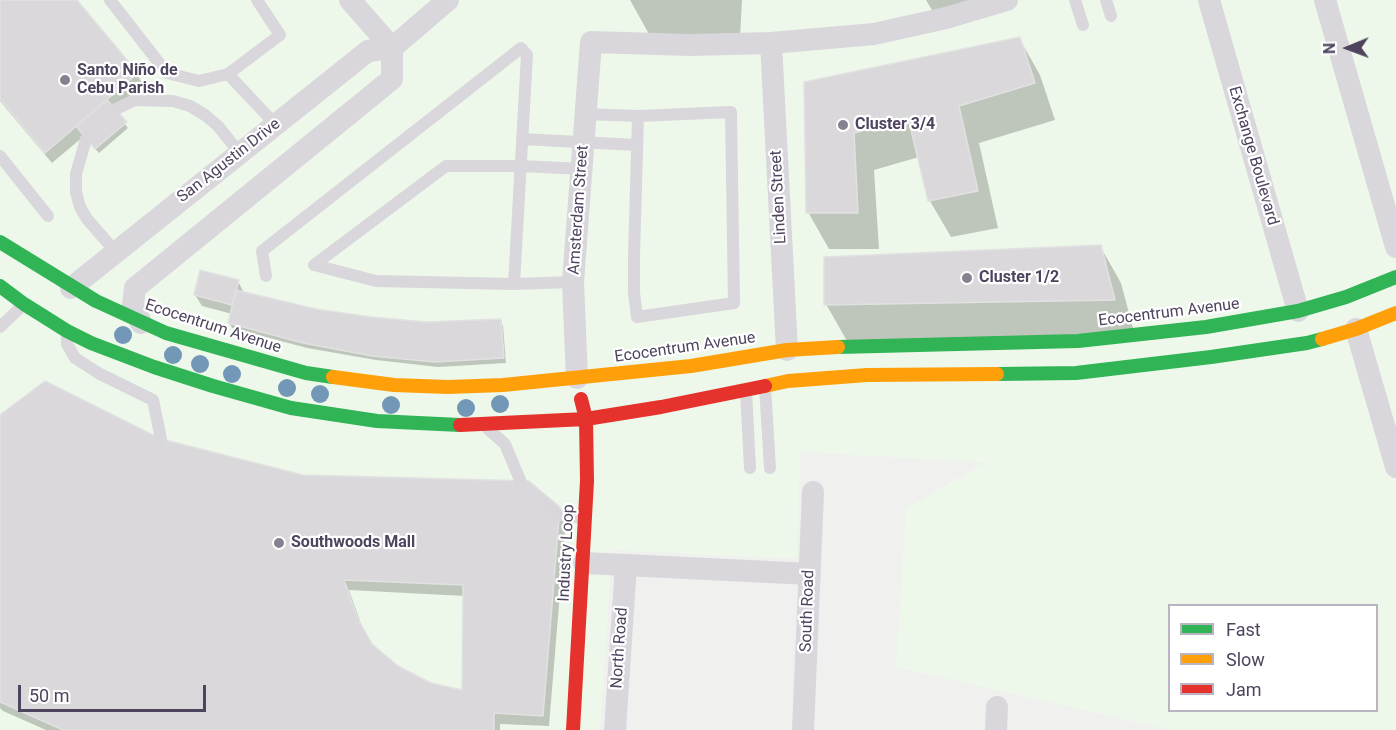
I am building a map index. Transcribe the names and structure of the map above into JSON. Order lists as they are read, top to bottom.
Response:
{
  "streets": {
    "street": [
      "Exchange Boulevard",
      "San Agustin Drive",
      "Linden Street",
      "Amsterdam Street",
      "Ecocentrum Avenue",
      "Industry Loop",
      "South Road",
      "North Road"
    ]
  },
  "crossings": [
    ["Exchange Boulevard", "Ecocentrum Avenue"],
    ["San Agustin Drive", "Ecocentrum Avenue"],
    ["Linden Street", "Amsterdam Street"],
    ["Linden Street", "Ecocentrum Avenue"],
    ["Amsterdam Street", "Ecocentrum Avenue"],
    ["Amsterdam Street", "Industry Loop"],
    ["Ecocentrum Avenue", "Industry Loop"]
  ],
  "places": [
    "Santo Niño de Cebu Parish",
    "Cluster 3/4",
    "Cluster 1/2",
    "Southwoods Mall"
  ],
  "legend": ["Fast", "Slow", "Jam"],
  "scale_bar": "50 m",
  "north": "left"
}
